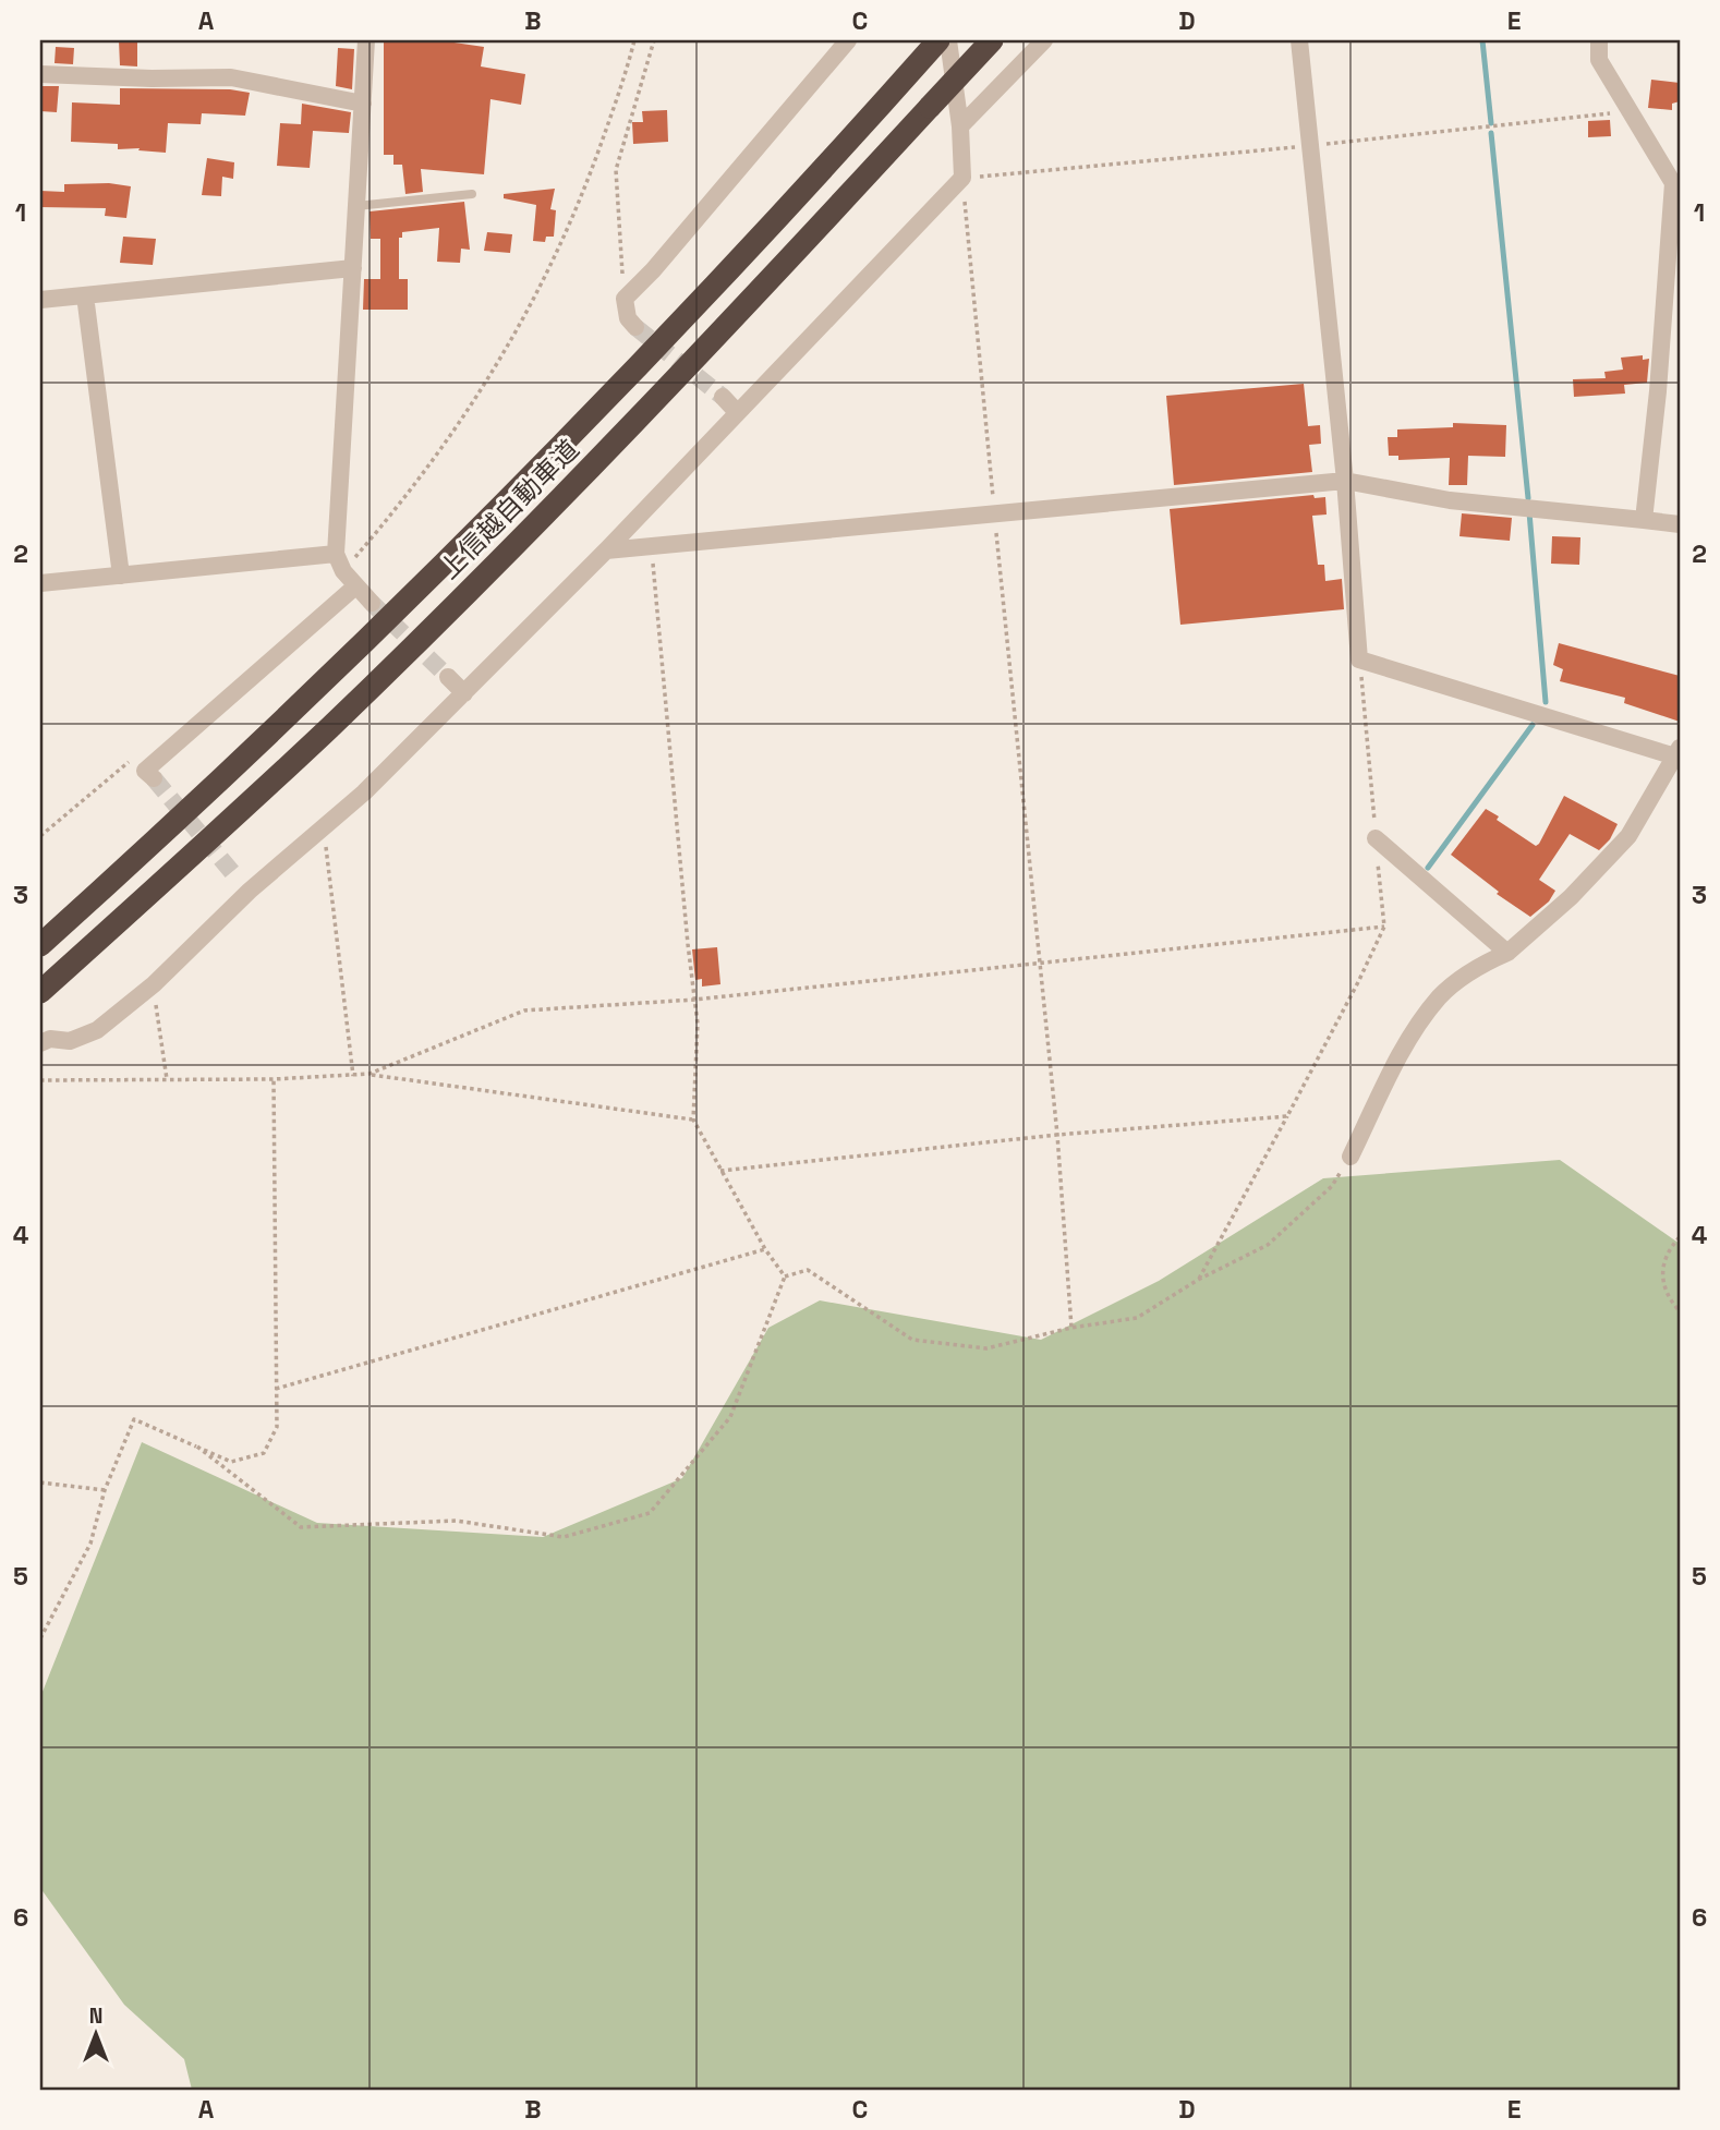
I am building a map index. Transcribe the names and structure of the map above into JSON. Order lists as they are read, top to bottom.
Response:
{
  "streets": {
    "highway": ["上信越自動車道"]
  },
  "north": "top",
  "grid": {
    "columns": [
      "A",
      "B",
      "C",
      "D",
      "E"
    ],
    "rows": [
      "1",
      "2",
      "3",
      "4",
      "5",
      "6"
    ]
  }
}
